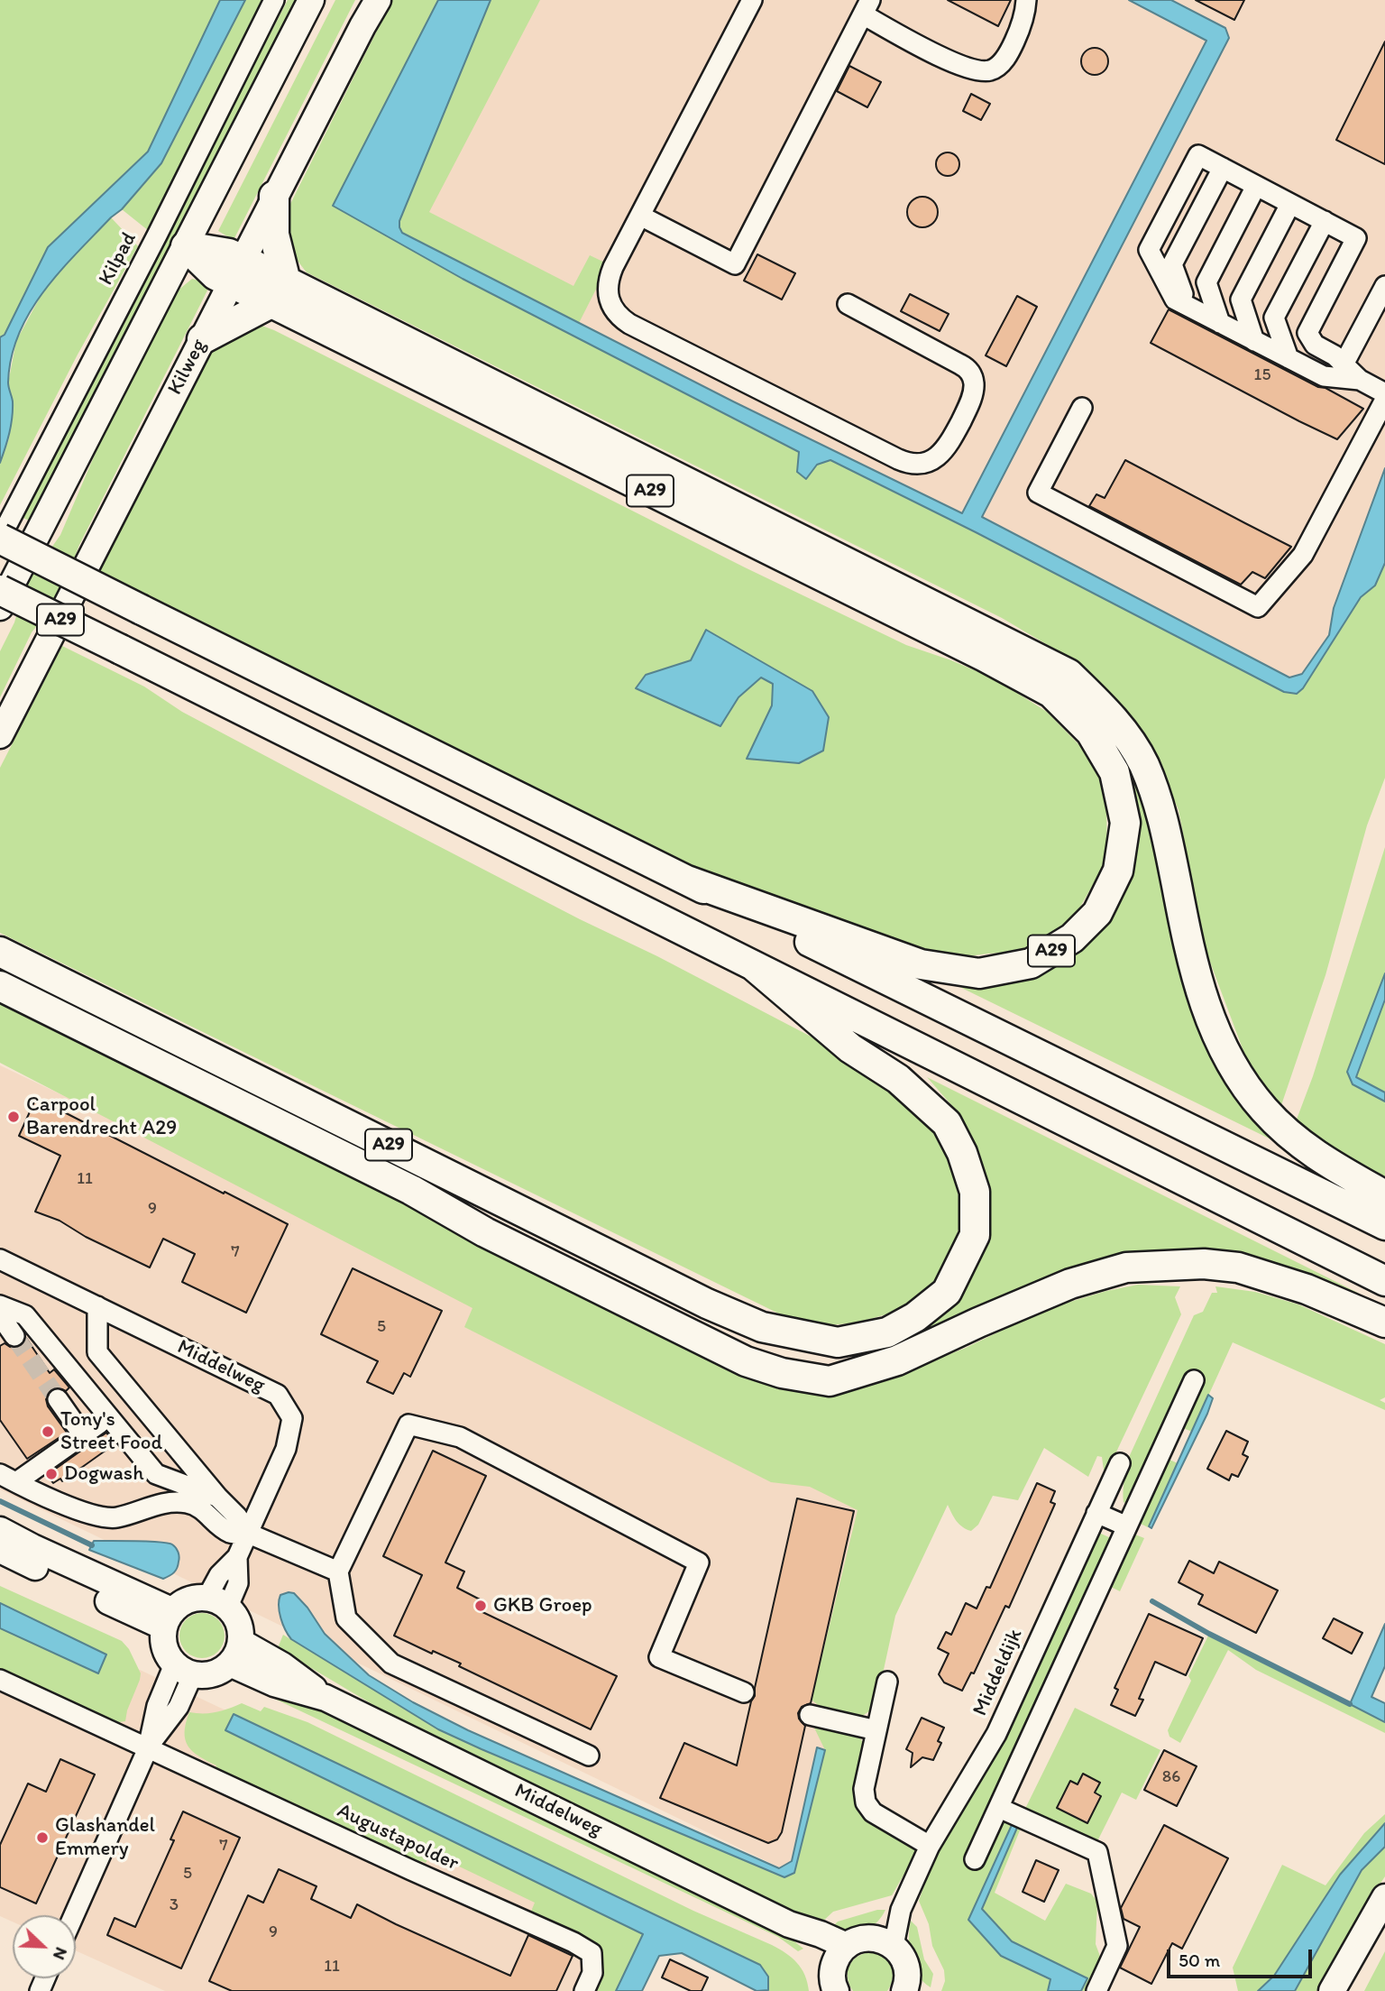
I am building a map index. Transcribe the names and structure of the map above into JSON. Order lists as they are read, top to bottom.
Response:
{
  "streets": {
    "highway": ["A29"],
    "main road": ["Kilweg", "Middelweg"],
    "street": ["Kilpad", "Middeldijk", "Augustapolder"]
  },
  "crossings": [
    ["Kilpad", "A29"],
    ["Kilweg", "A29"]
  ],
  "places": [
    "Carpool Barendrecht A29",
    "Tony's Street Food",
    "Dogwash",
    "GKB Groep",
    "Glashandel Emmery"
  ],
  "house_numbers": [
    "15",
    "11",
    "9",
    "7",
    "5",
    "86",
    "7",
    "5",
    "3",
    "9",
    "11"
  ],
  "scale_bar": "50 m",
  "north": "bottom right"
}
